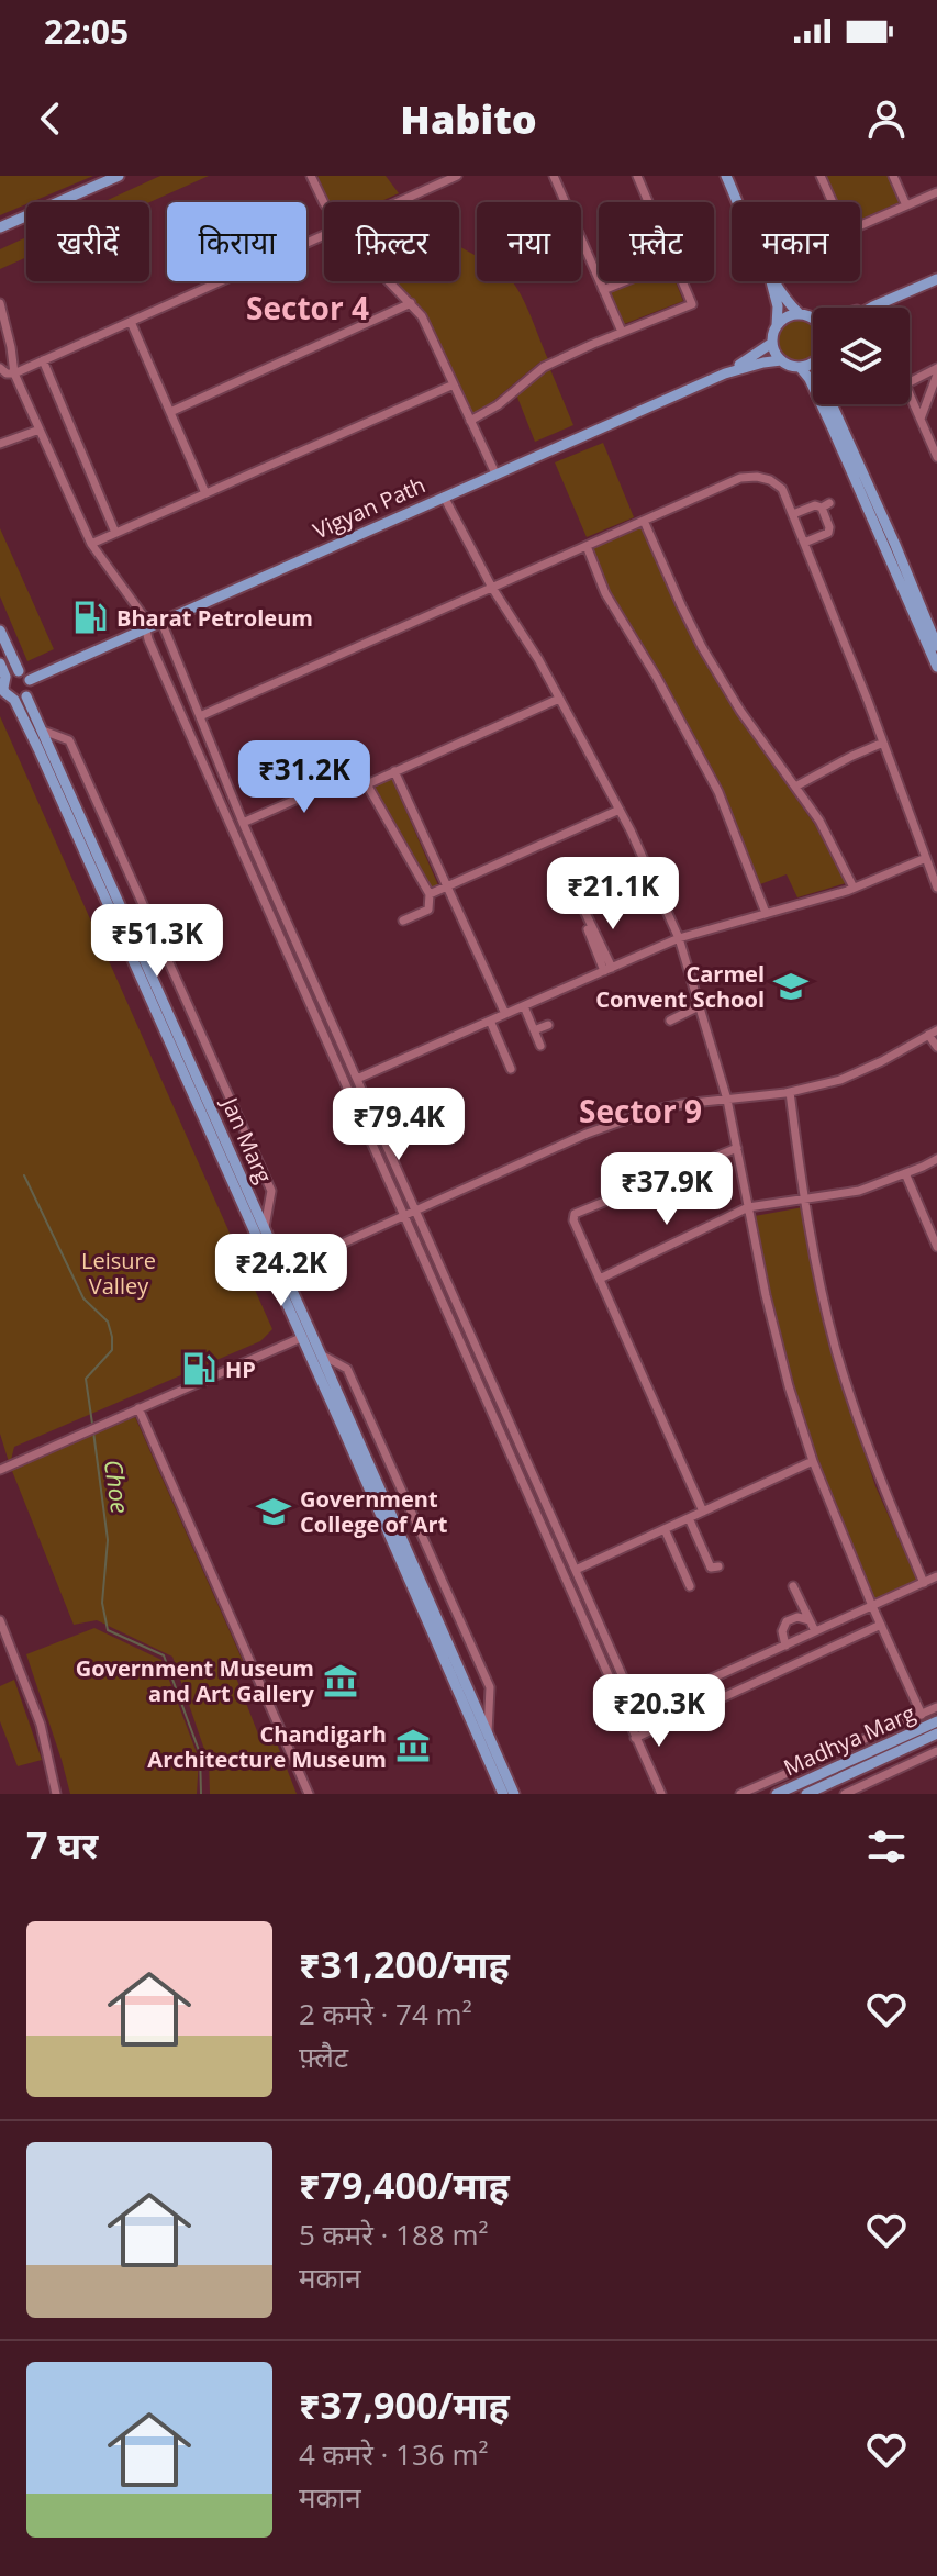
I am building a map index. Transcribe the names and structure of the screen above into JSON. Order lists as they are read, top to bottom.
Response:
{
  "streets": {
    "main road": ["Vigyan Path", "Jan Marg", "Madhya Marg"]
  },
  "crossings": [
    ["Vigyan Path", "Jan Marg"]
  ],
  "districts": ["Sector 4", "Sector 9"],
  "water": ["Choe"],
  "parks": ["Leisure Valley"],
  "places": {
    "fuel station": ["Bharat Petroleum", "HP"],
    "school or university": ["Carmel Convent School", "Government College of Art"],
    "museum": ["Government Museum and Art Gallery", "Chandigarh Architecture Museum"]
  },
  "page": {
    "status": "22:05",
    "header": "Habito",
    "chip": [
      "खरीदें",
      "किराया",
      "फ़िल्टर",
      "नया",
      "फ़्लैट",
      "मकान"
    ],
    "price": [
      "₹31.2K",
      "₹21.1K",
      "₹51.3K",
      "₹79.4K",
      "₹37.9K",
      "₹24.2K",
      "₹20.3K"
    ],
    "heading": "7 घर",
    "list": [
      {
        "name": "₹31,200/माह",
        "note": "2 कमरे · 74 m² · फ़्लैट"
      },
      {
        "name": "₹79,400/माह",
        "note": "5 कमरे · 188 m² · मकान"
      },
      {
        "name": "₹37,900/माह",
        "note": "4 कमरे · 136 m² · मकान"
      }
    ]
  }
}
